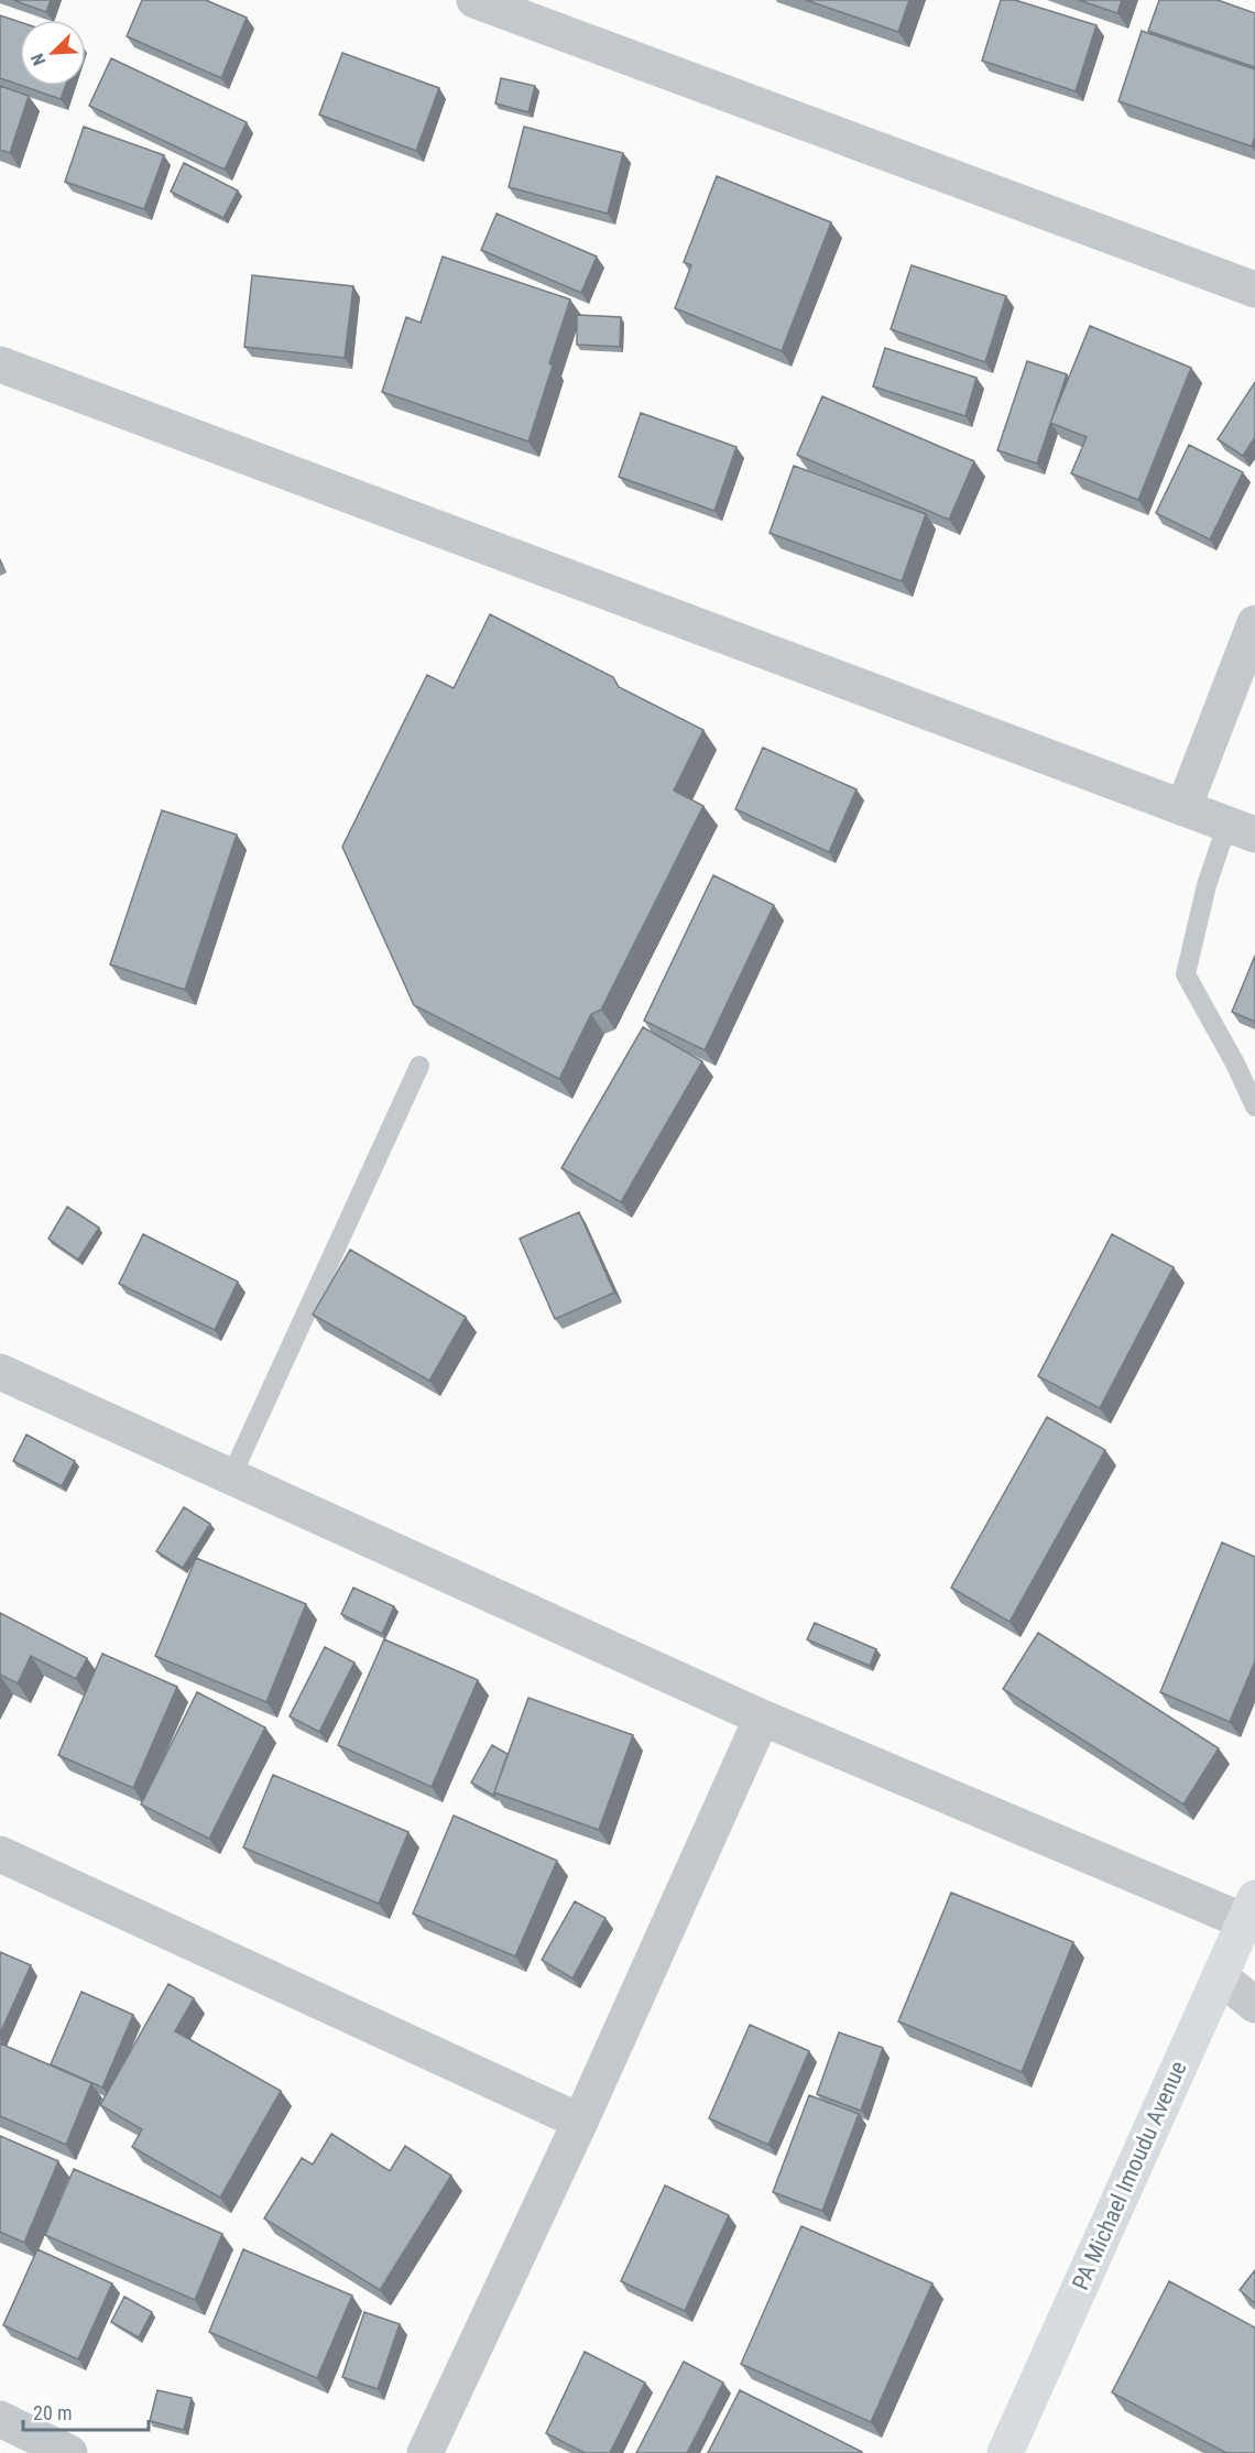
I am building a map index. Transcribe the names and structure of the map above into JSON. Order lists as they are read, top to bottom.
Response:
{
  "streets": {
    "street": ["PA Michael Imoudu Avenue"]
  },
  "scale_bar": "20 m",
  "north": "bottom left"
}
